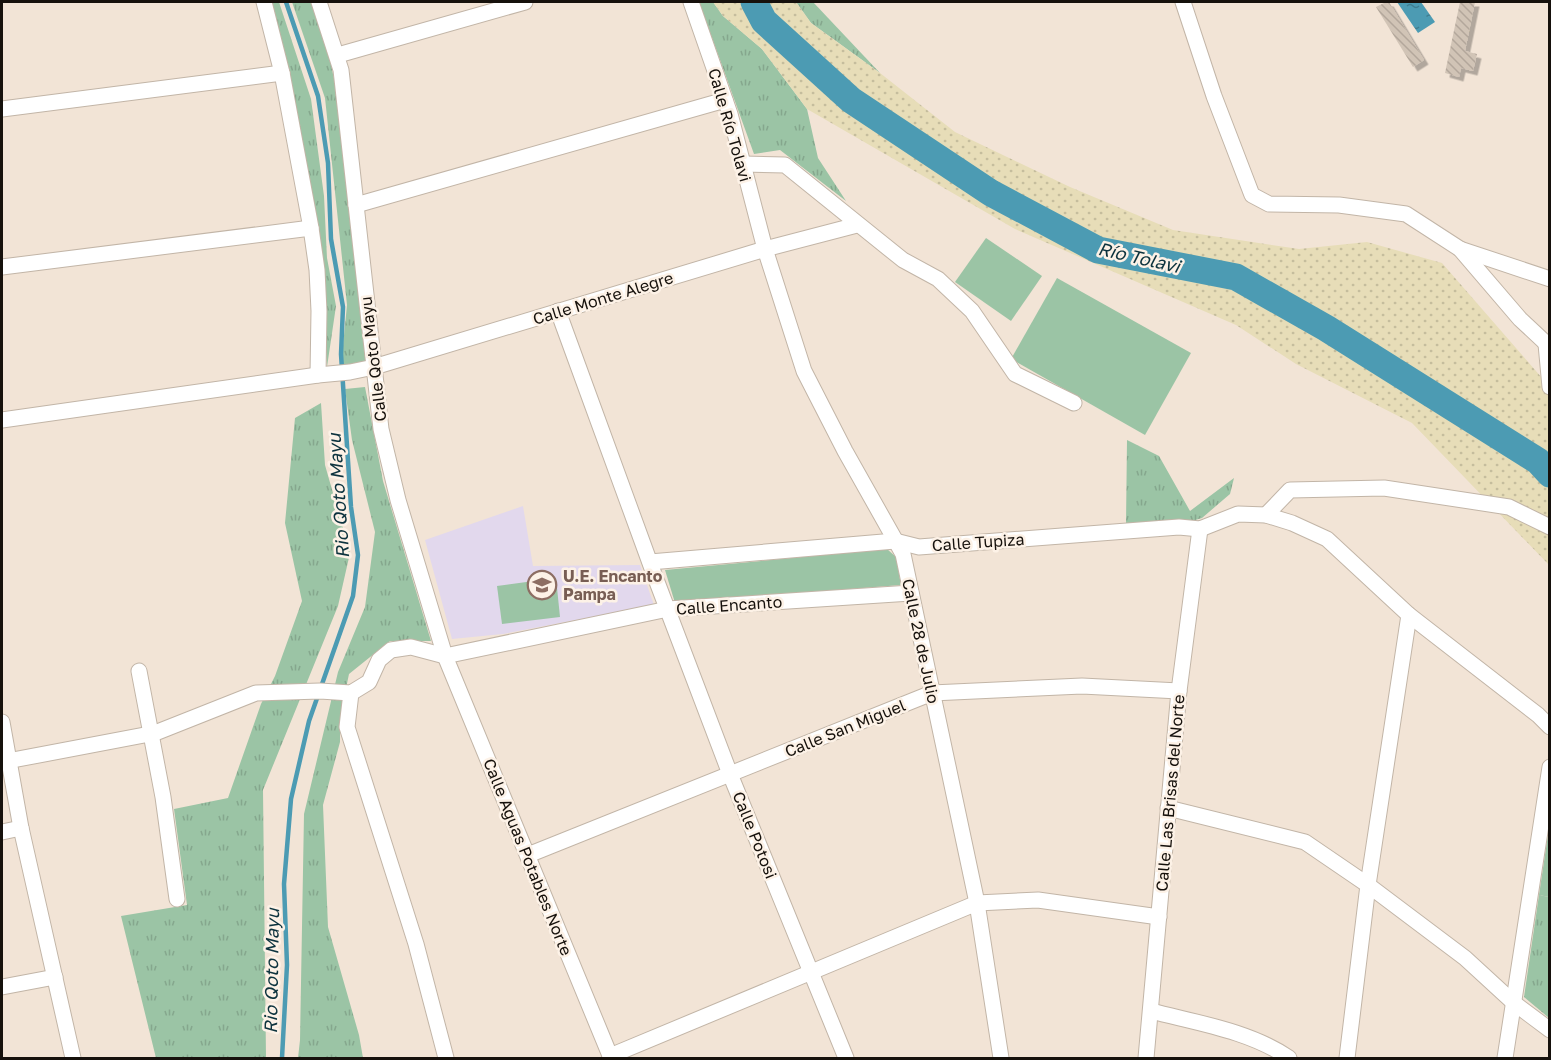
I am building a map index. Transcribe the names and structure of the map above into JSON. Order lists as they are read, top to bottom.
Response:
{
  "streets": {
    "street": [
      "Calle Río Tolavi",
      "Calle Monte Alegre",
      "Calle Qoto Mayu",
      "Calle Tupiza",
      "Calle Encanto",
      "Calle 28 de Julio",
      "Calle San Miguel",
      "Calle Las Brisas del Norte",
      "Calle Potosi",
      "Calle Aguas Potables Norte"
    ]
  },
  "crossings": [
    ["Calle Río Tolavi", "Calle Monte Alegre"],
    ["Calle Río Tolavi", "Calle 28 de Julio"],
    ["Calle Monte Alegre", "Calle Qoto Mayu"],
    ["Calle Monte Alegre", "Calle 28 de Julio"],
    ["Calle Monte Alegre", "Calle Potosi"],
    ["Calle Qoto Mayu", "Calle Encanto"],
    ["Calle Qoto Mayu", "Calle Aguas Potables Norte"],
    ["Calle Tupiza", "Calle 28 de Julio"],
    ["Calle Tupiza", "Calle Las Brisas del Norte"],
    ["Calle Tupiza", "Calle Potosi"],
    ["Calle Encanto", "Calle 28 de Julio"],
    ["Calle Encanto", "Calle Potosi"],
    ["Calle Encanto", "Calle Aguas Potables Norte"],
    ["Calle 28 de Julio", "Calle San Miguel"],
    ["Calle San Miguel", "Calle Las Brisas del Norte"],
    ["Calle San Miguel", "Calle Potosi"],
    ["Calle San Miguel", "Calle Aguas Potables Norte"]
  ],
  "water": ["Río Tolavi", "Rio Qoto Mayu"],
  "places": {
    "school or university": ["U.E. Encanto Pampa"]
  }
}
